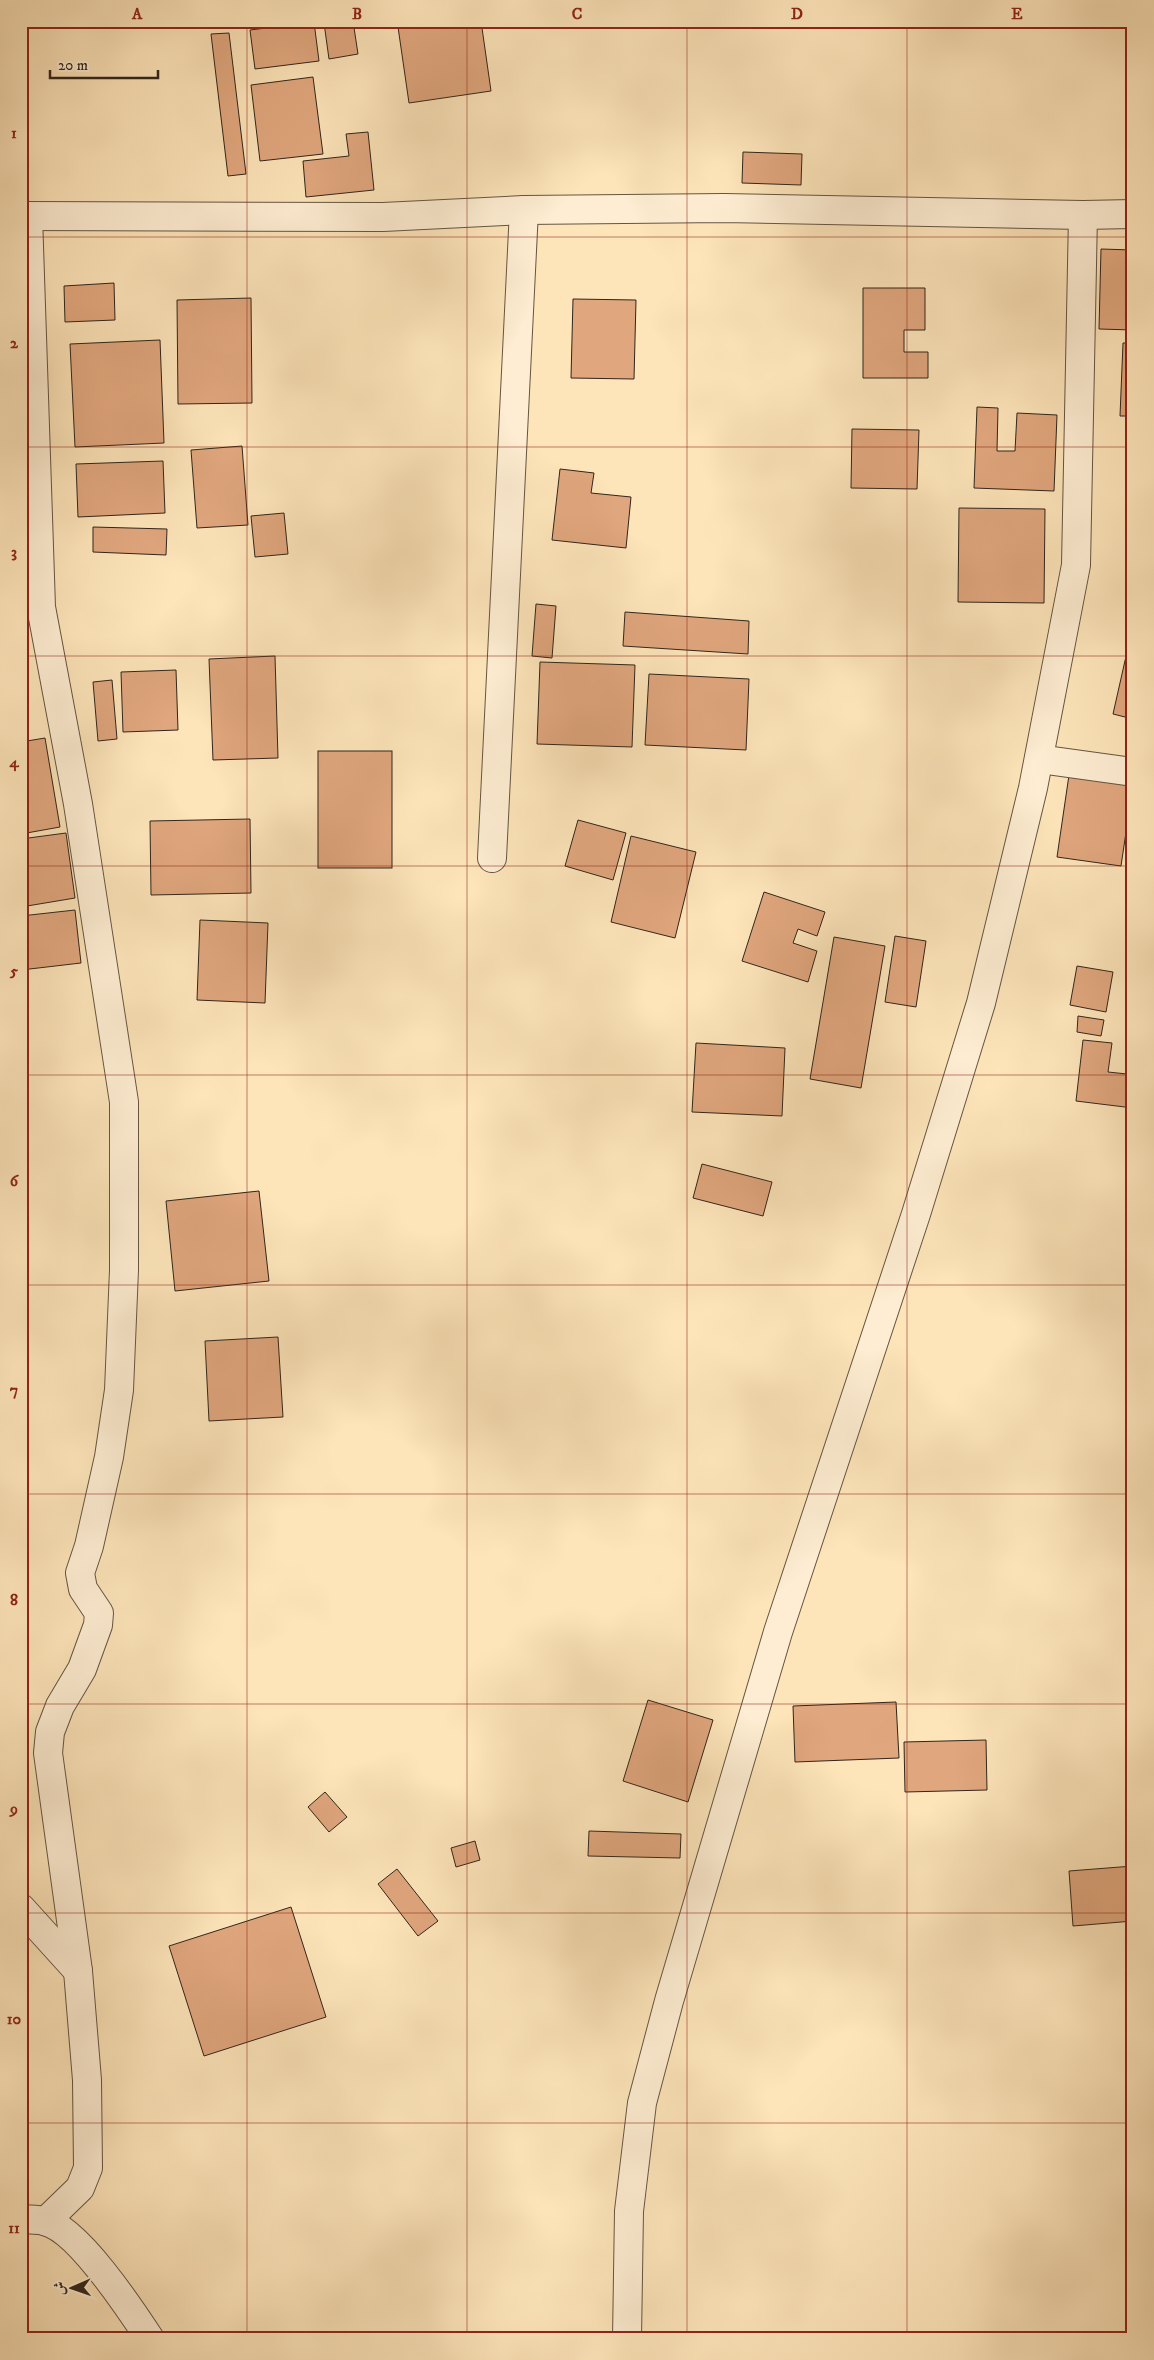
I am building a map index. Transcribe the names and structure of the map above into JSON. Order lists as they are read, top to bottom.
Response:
{
  "scale_bar": "20 m",
  "north": "left",
  "grid": {
    "columns": [
      "A",
      "B",
      "C",
      "D",
      "E"
    ],
    "rows": [
      "1",
      "2",
      "3",
      "4",
      "5",
      "6",
      "7",
      "8",
      "9",
      "10",
      "11"
    ]
  }
}
